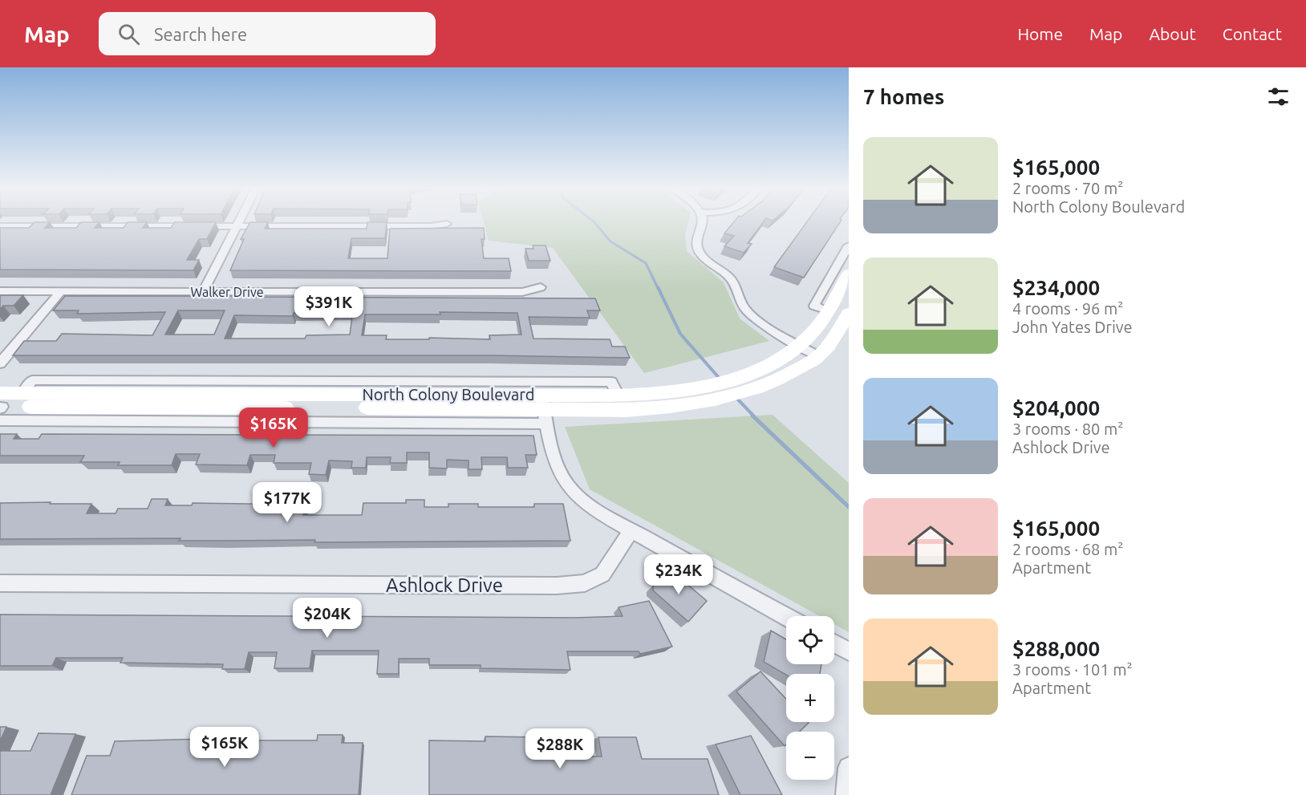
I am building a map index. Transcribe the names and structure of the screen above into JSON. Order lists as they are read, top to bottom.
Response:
{
  "streets": {
    "main road": ["North Colony Boulevard"],
    "street": ["Walker Drive", "Ashlock Drive"]
  },
  "page": {
    "header": "Map",
    "search": "Search here",
    "nav": [
      "Home",
      "Map",
      "About",
      "Contact"
    ],
    "heading": "7 homes",
    "list": [
      {
        "name": "$165,000",
        "note": "2 rooms · 70 m² · North Colony Boulevard"
      },
      {
        "name": "$234,000",
        "note": "4 rooms · 96 m² · John Yates Drive"
      },
      {
        "name": "$204,000",
        "note": "3 rooms · 80 m² · Ashlock Drive"
      },
      {
        "name": "$165,000",
        "note": "2 rooms · 68 m² · Apartment"
      },
      {
        "name": "$288,000",
        "note": "3 rooms · 101 m² · Apartment"
      }
    ],
    "price": [
      "$391K",
      "$165K",
      "$177K",
      "$234K",
      "$204K",
      "$165K",
      "$288K"
    ],
    "map_buttons": ["+", "−"]
  }
}
